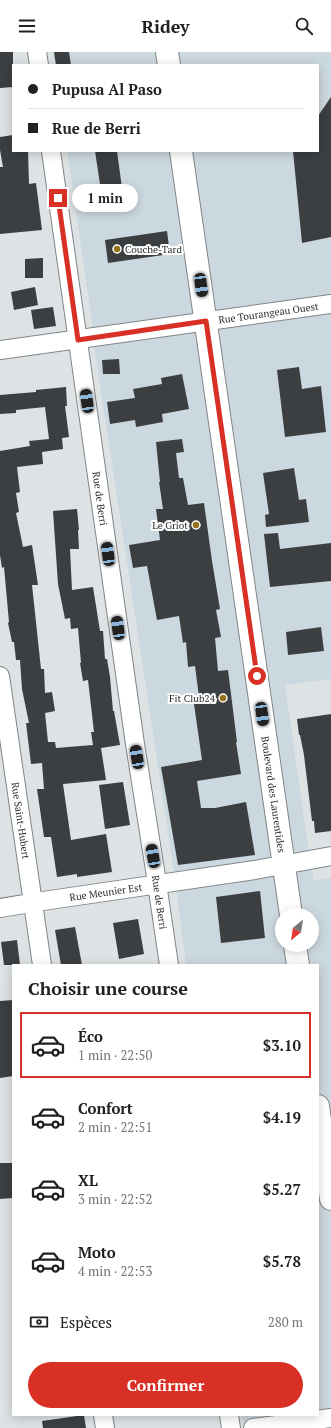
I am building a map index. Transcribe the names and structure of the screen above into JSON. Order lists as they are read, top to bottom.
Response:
{
  "streets": {
    "main road": ["Boulevard des Laurentides"],
    "street": [
      "Rue Tourangeau Ouest",
      "Rue de Berri",
      "Rue Saint-Hubert",
      "Rue Meunier Est"
    ]
  },
  "crossings": [
    ["Rue Tourangeau Ouest", "Rue de Berri"],
    ["Rue Tourangeau Ouest", "Boulevard des Laurentides"],
    ["Rue de Berri", "Rue Meunier Est"],
    ["Boulevard des Laurentides", "Rue Meunier Est"],
    ["Rue Saint-Hubert", "Rue Meunier Est"]
  ],
  "places": ["Couche-Tard", "Le Griot", "Fit Club24"],
  "north": "bottom left",
  "page": {
    "header": "Ridey",
    "banner": ["Pupusa Al Paso", "Rue de Berri"],
    "bubble": "1 min",
    "heading": "Choisir une course",
    "list": [
      {
        "name": "Éco",
        "note": "1 min · 22:50",
        "value": "$3.10"
      },
      {
        "name": "Confort",
        "note": "2 min · 22:51",
        "value": "$4.19"
      },
      {
        "name": "XL",
        "note": "3 min · 22:52",
        "value": "$5.27"
      },
      {
        "name": "Moto",
        "note": "4 min · 22:53",
        "value": "$5.78"
      }
    ],
    "pay": ["Espèces", "280 m"],
    "buttons": "Confirmer"
  }
}
